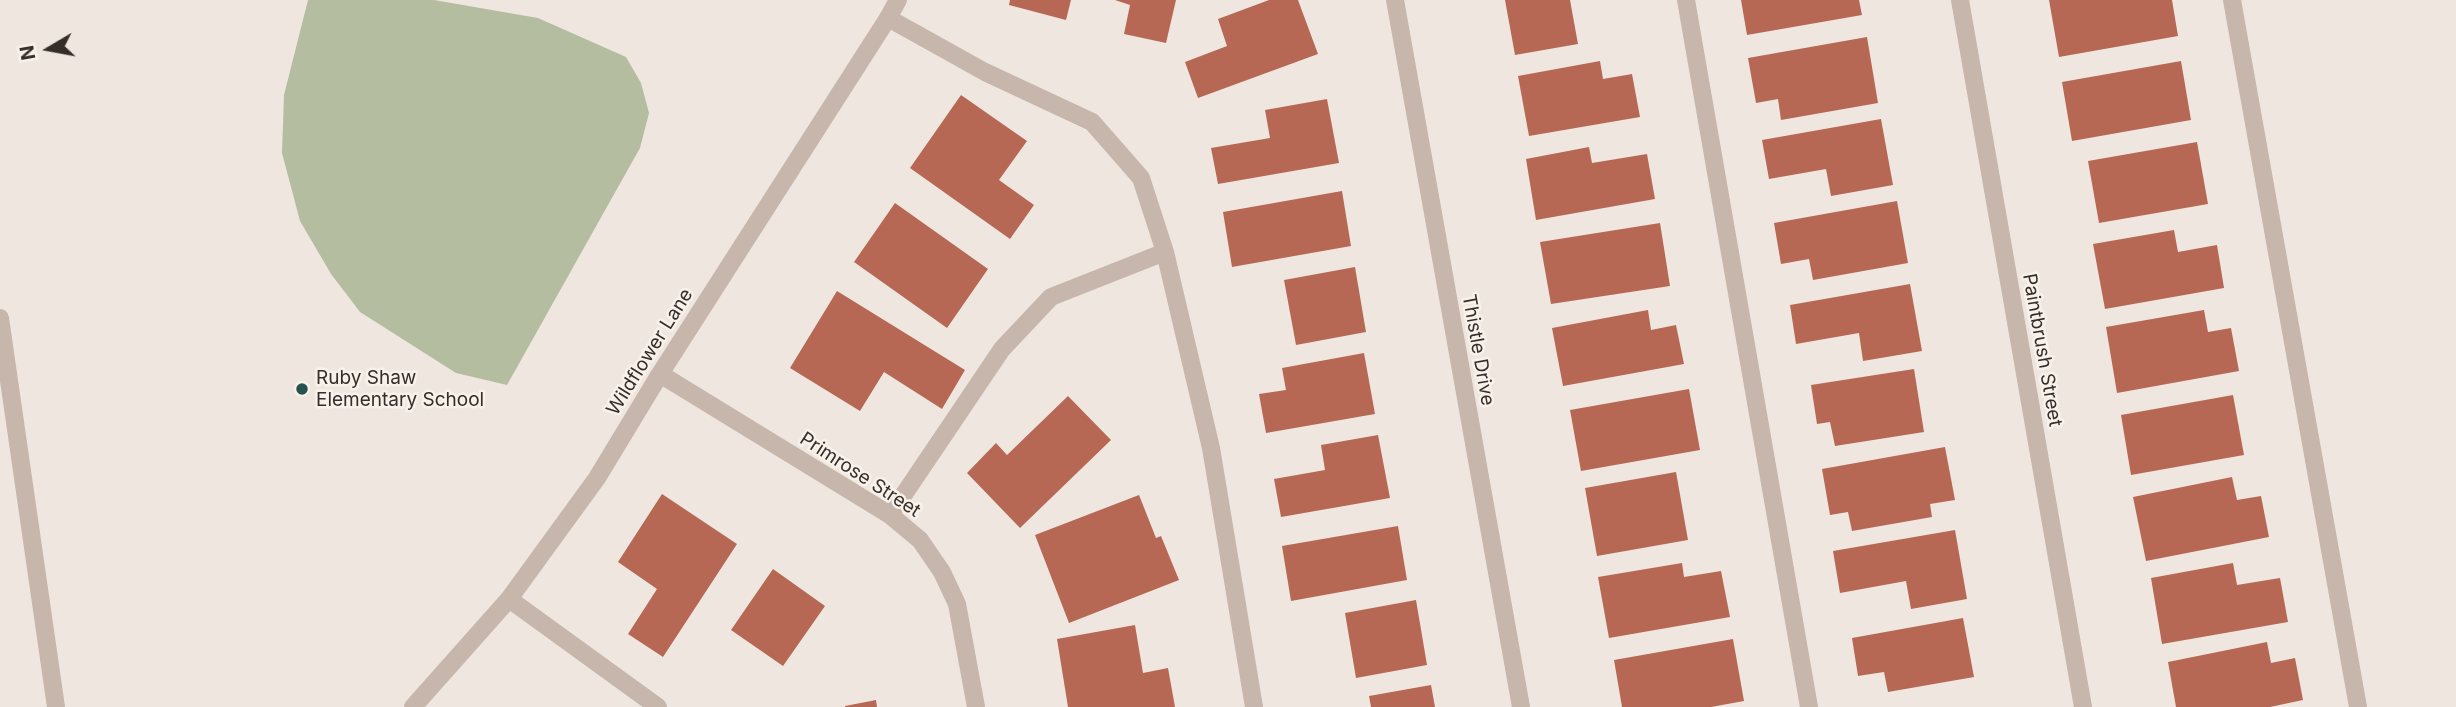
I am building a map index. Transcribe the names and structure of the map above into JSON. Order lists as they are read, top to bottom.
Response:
{
  "streets": {
    "street": [
      "Thistle Drive",
      "Paintbrush Street",
      "Wildflower Lane",
      "Primrose Street"
    ]
  },
  "crossings": [
    ["Wildflower Lane", "Primrose Street"]
  ],
  "places": ["Ruby Shaw Elementary School"],
  "north": "left"
}
